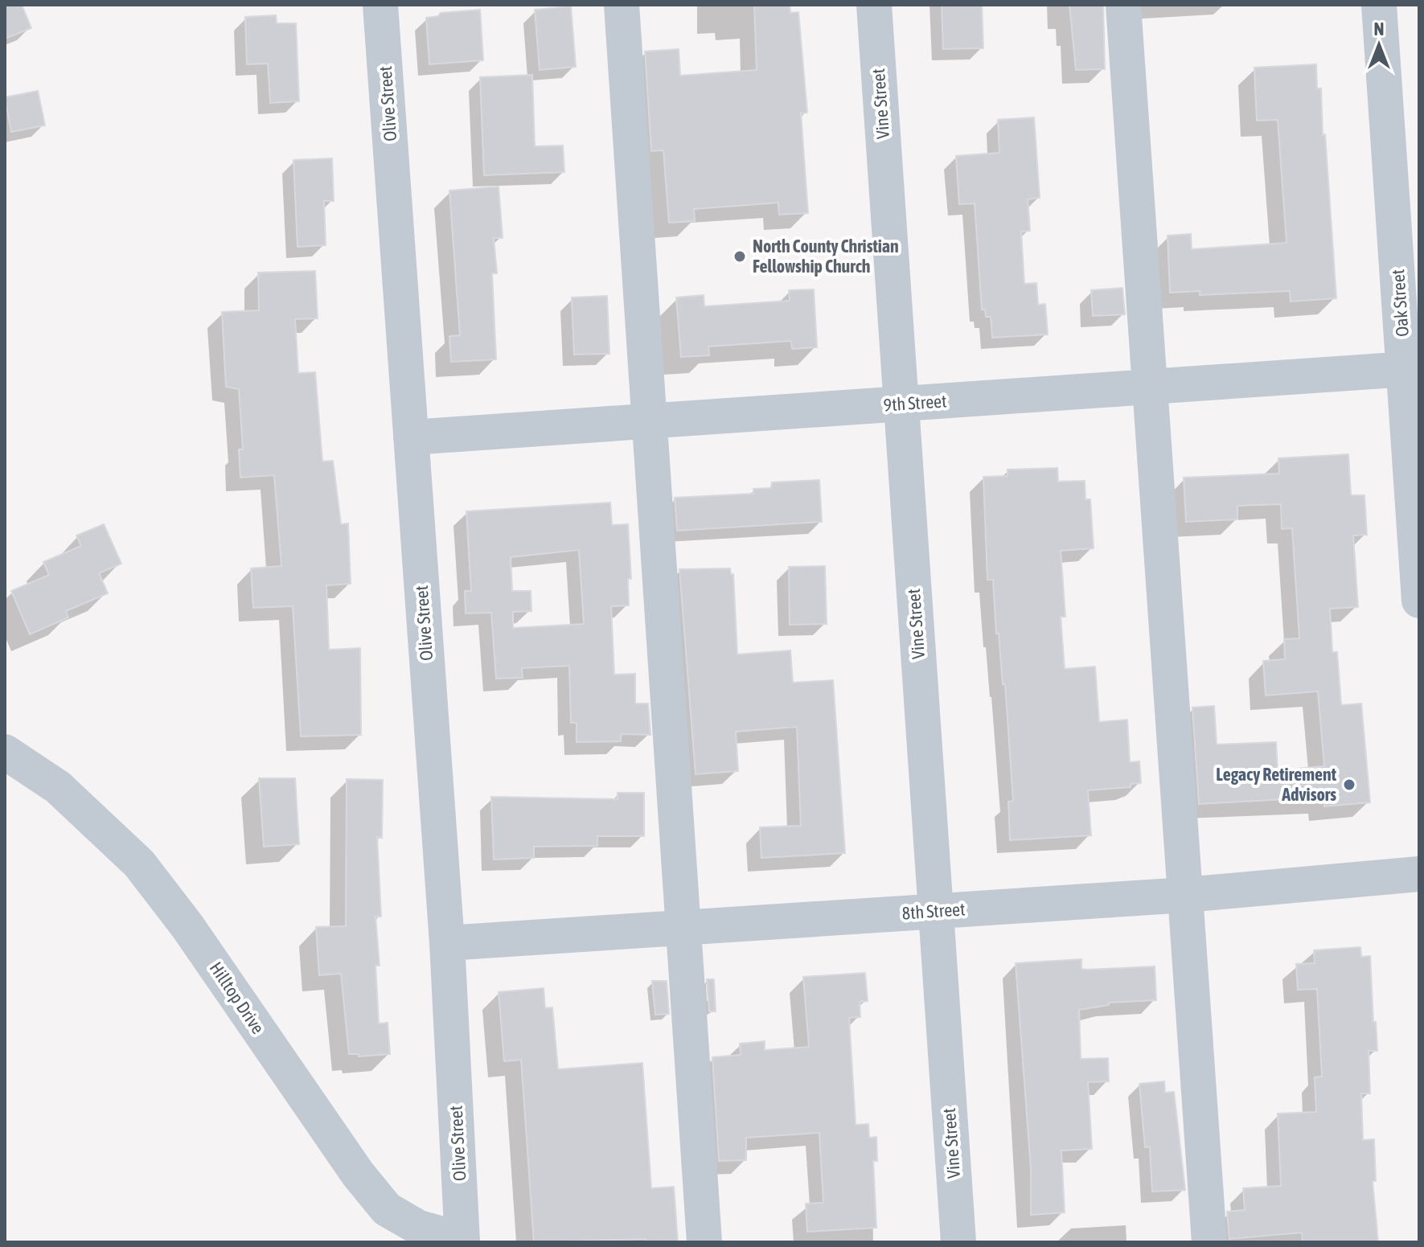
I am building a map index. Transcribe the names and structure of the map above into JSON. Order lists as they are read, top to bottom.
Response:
{
  "streets": {
    "street": [
      "Olive Street",
      "Vine Street",
      "Oak Street",
      "9th Street",
      "8th Street",
      "Hilltop Drive"
    ]
  },
  "crossings": [
    ["Olive Street", "9th Street"],
    ["Olive Street", "8th Street"],
    ["Olive Street", "Hilltop Drive"],
    ["Vine Street", "9th Street"],
    ["Vine Street", "8th Street"],
    ["Oak Street", "9th Street"]
  ],
  "places": ["North County Christian Fellowship Church", "Legacy Retirement Advisors"],
  "north": "top"
}
